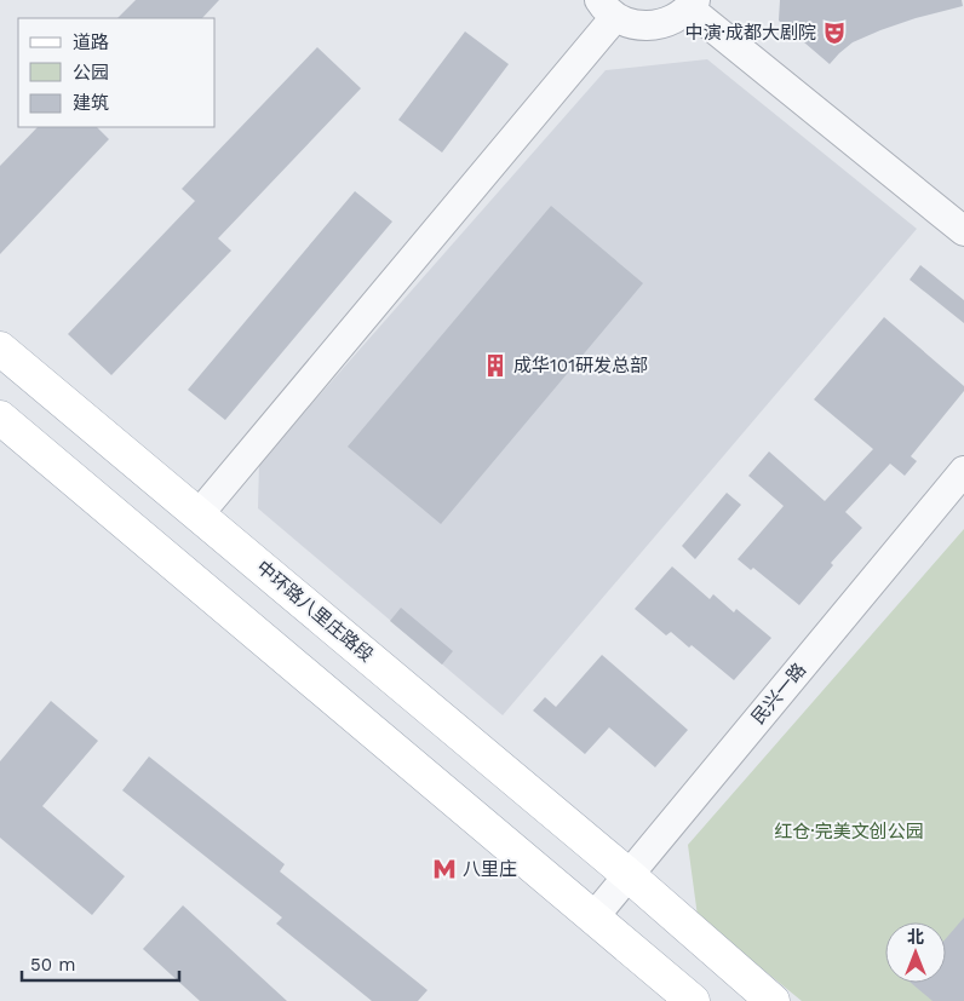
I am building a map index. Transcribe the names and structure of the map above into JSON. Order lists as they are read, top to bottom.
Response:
{
  "streets": {
    "main road": ["中环路八里庄路段"],
    "street": ["民兴一路"]
  },
  "crossings": [
    ["中环路八里庄路段", "民兴一路"]
  ],
  "parks": ["红仓·完美文创公园"],
  "places": {
    "theatre": ["中演·成都大剧院"],
    "building": ["成华101研发总部"],
    "metro station": ["八里庄"]
  },
  "legend": ["道路", "公园", "建筑"],
  "scale_bar": "50 m",
  "north": "top"
}
